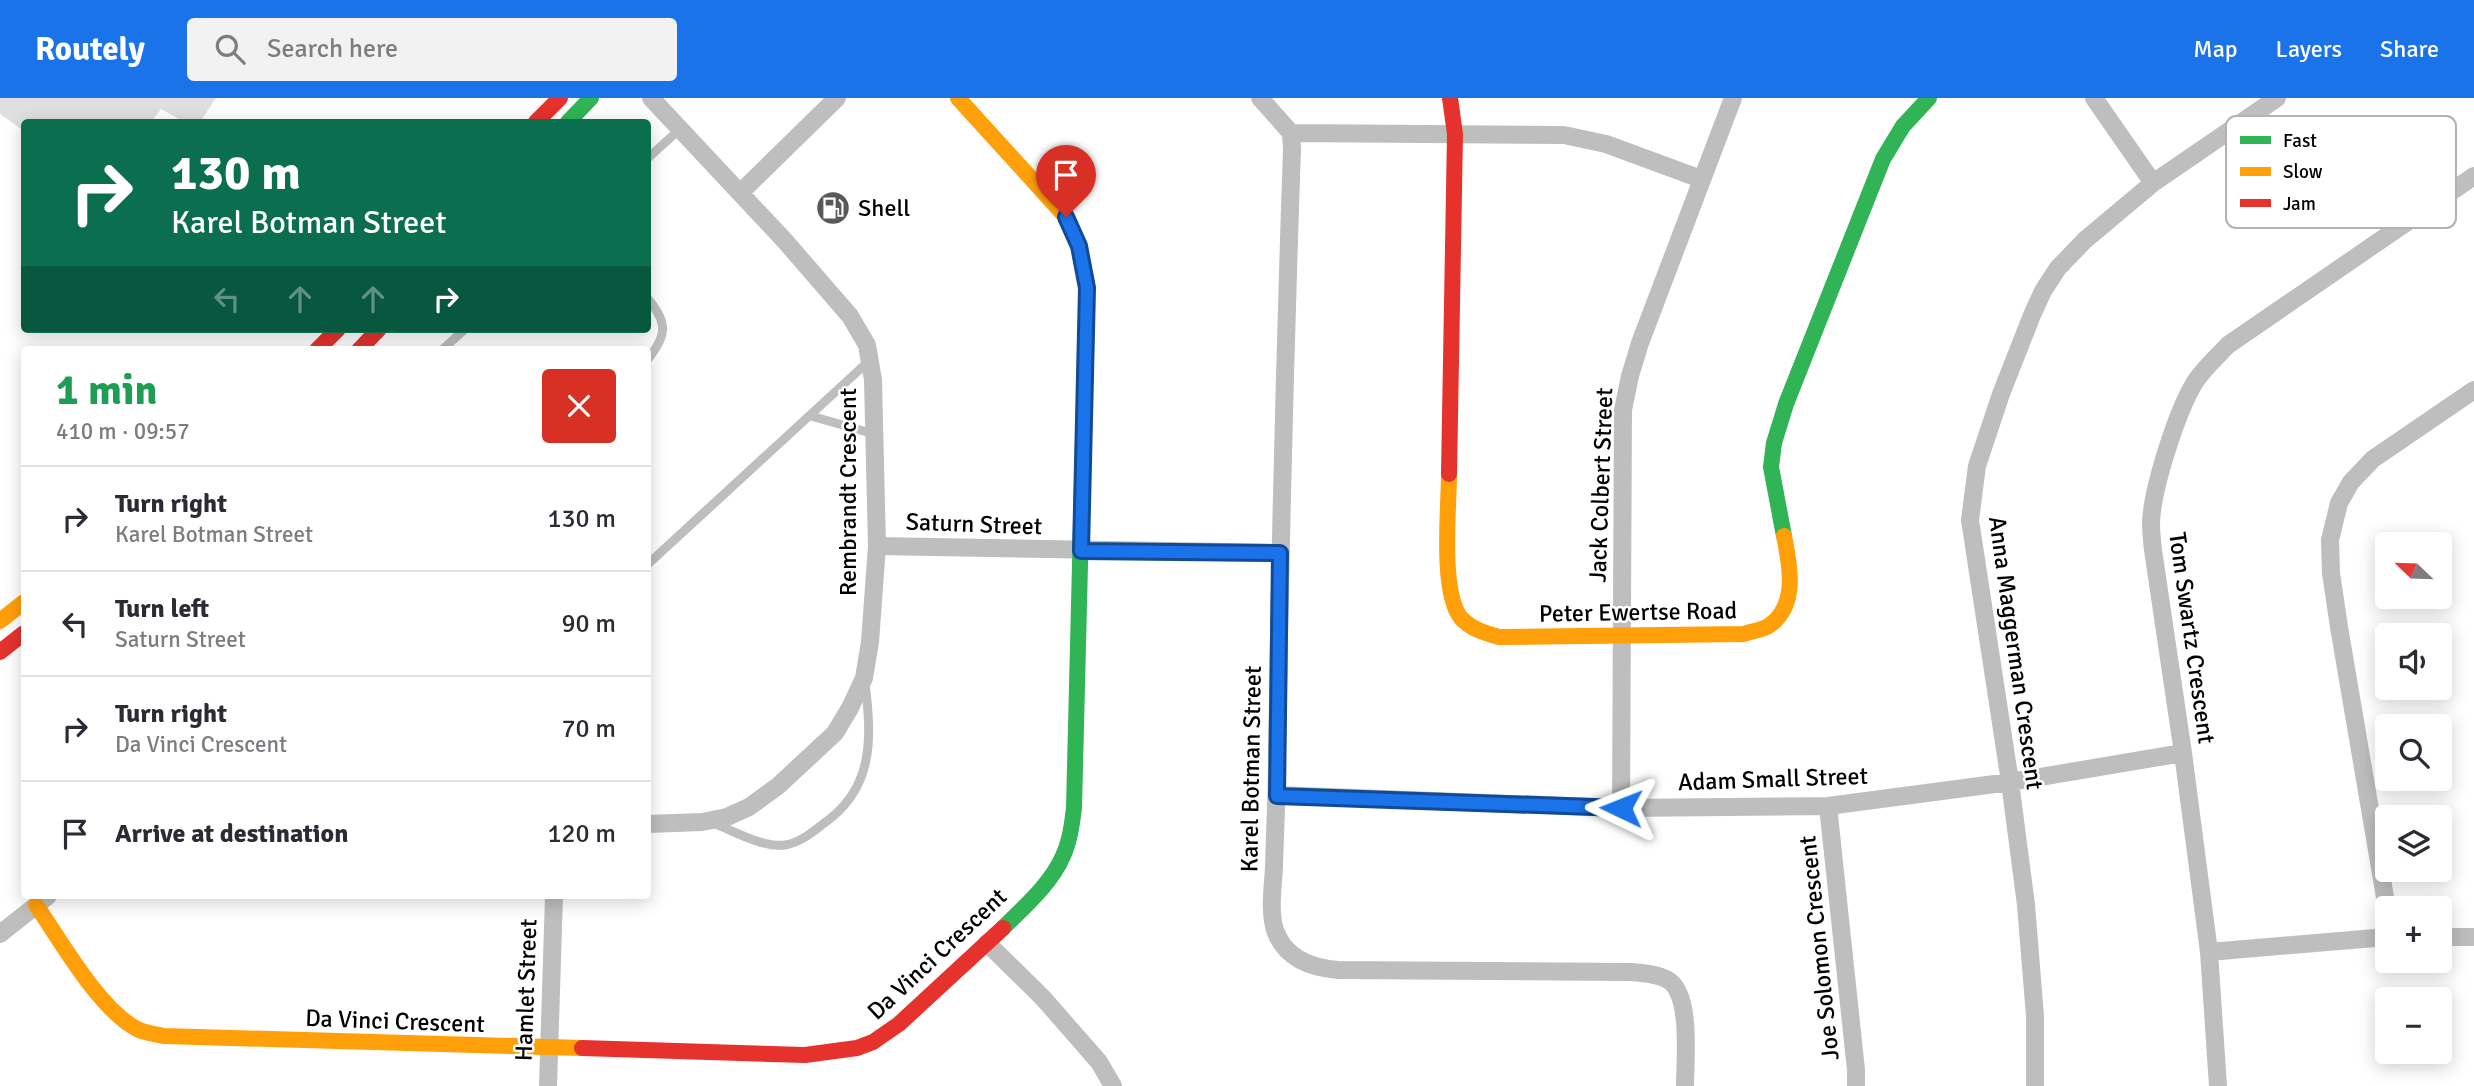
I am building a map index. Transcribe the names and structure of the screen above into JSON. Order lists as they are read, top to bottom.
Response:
{
  "streets": {
    "street": [
      "Jack Colbert Street",
      "Rembrandt Crescent",
      "Saturn Street",
      "Peter Ewertse Road",
      "Tom Swartz Crescent",
      "Anna Maggerman Crescent",
      "Karel Botman Street",
      "Adam Small Street",
      "Joe Solomon Crescent",
      "Da Vinci Crescent",
      "Hamlet Street"
    ]
  },
  "crossings": [
    ["Jack Colbert Street", "Peter Ewertse Road"],
    ["Jack Colbert Street", "Adam Small Street"],
    ["Rembrandt Crescent", "Saturn Street"],
    ["Saturn Street", "Karel Botman Street"],
    ["Saturn Street", "Da Vinci Crescent"],
    ["Tom Swartz Crescent", "Adam Small Street"],
    ["Anna Maggerman Crescent", "Adam Small Street"],
    ["Karel Botman Street", "Adam Small Street"],
    ["Adam Small Street", "Joe Solomon Crescent"],
    ["Da Vinci Crescent", "Hamlet Street"]
  ],
  "places": {
    "fuel station": ["Shell"]
  },
  "legend": ["Fast", "Slow", "Jam"],
  "north": "top left",
  "page": {
    "header": "Routely",
    "search": "Search here",
    "nav": ["Map", "Layers", "Share"],
    "turn": ["130 m", "Karel Botman Street"],
    "heading": ["1 min", "410 m · 09:57"],
    "list": [
      {
        "name": "Turn right",
        "note": "Karel Botman Street",
        "value": "130 m"
      },
      {
        "name": "Turn left",
        "note": "Saturn Street",
        "value": "90 m"
      },
      {
        "name": "Turn right",
        "note": "Da Vinci Crescent",
        "value": "70 m"
      },
      {
        "name": "Arrive at destination",
        "value": "120 m"
      }
    ],
    "map_buttons": ["+", "−"]
  }
}
